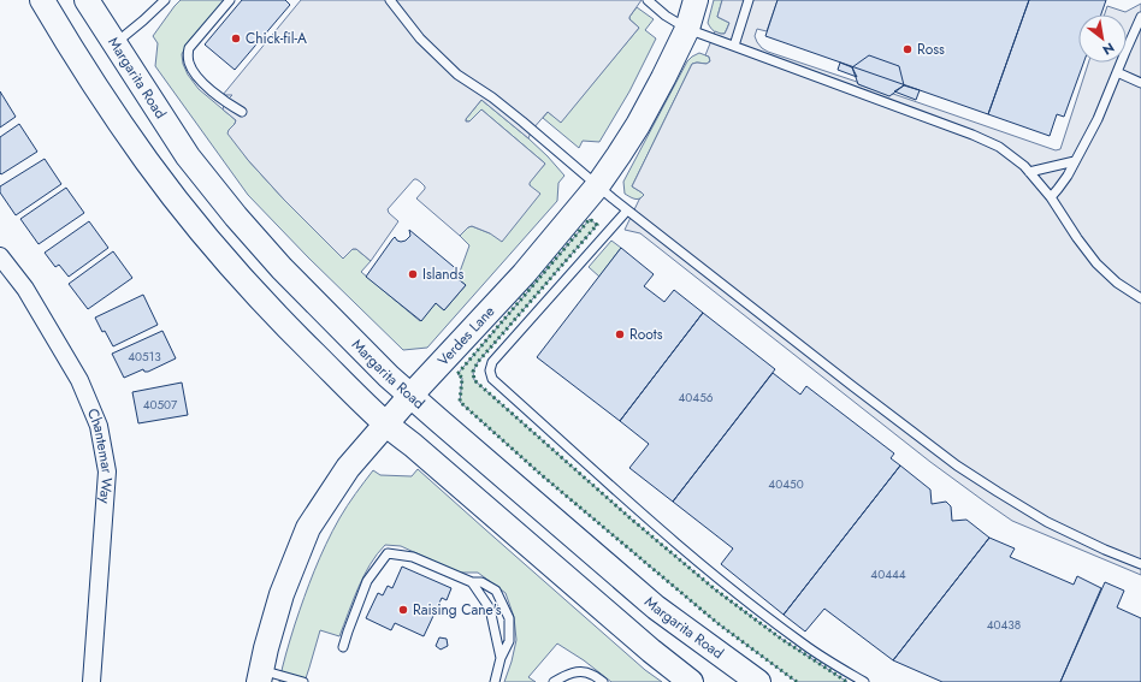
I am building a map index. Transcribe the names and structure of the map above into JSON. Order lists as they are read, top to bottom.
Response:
{
  "streets": {
    "main road": ["Margarita Road", "Verdes Lane"],
    "street": ["Chantemar Way"]
  },
  "crossings": [
    ["Margarita Road", "Verdes Lane"]
  ],
  "places": [
    "Chick-fil-A",
    "Ross",
    "Islands",
    "Roots",
    "Raising Cane's"
  ],
  "house_numbers": [
    "40513",
    "40456",
    "40507",
    "40450",
    "40444",
    "40438"
  ],
  "north": "bottom right"
}
